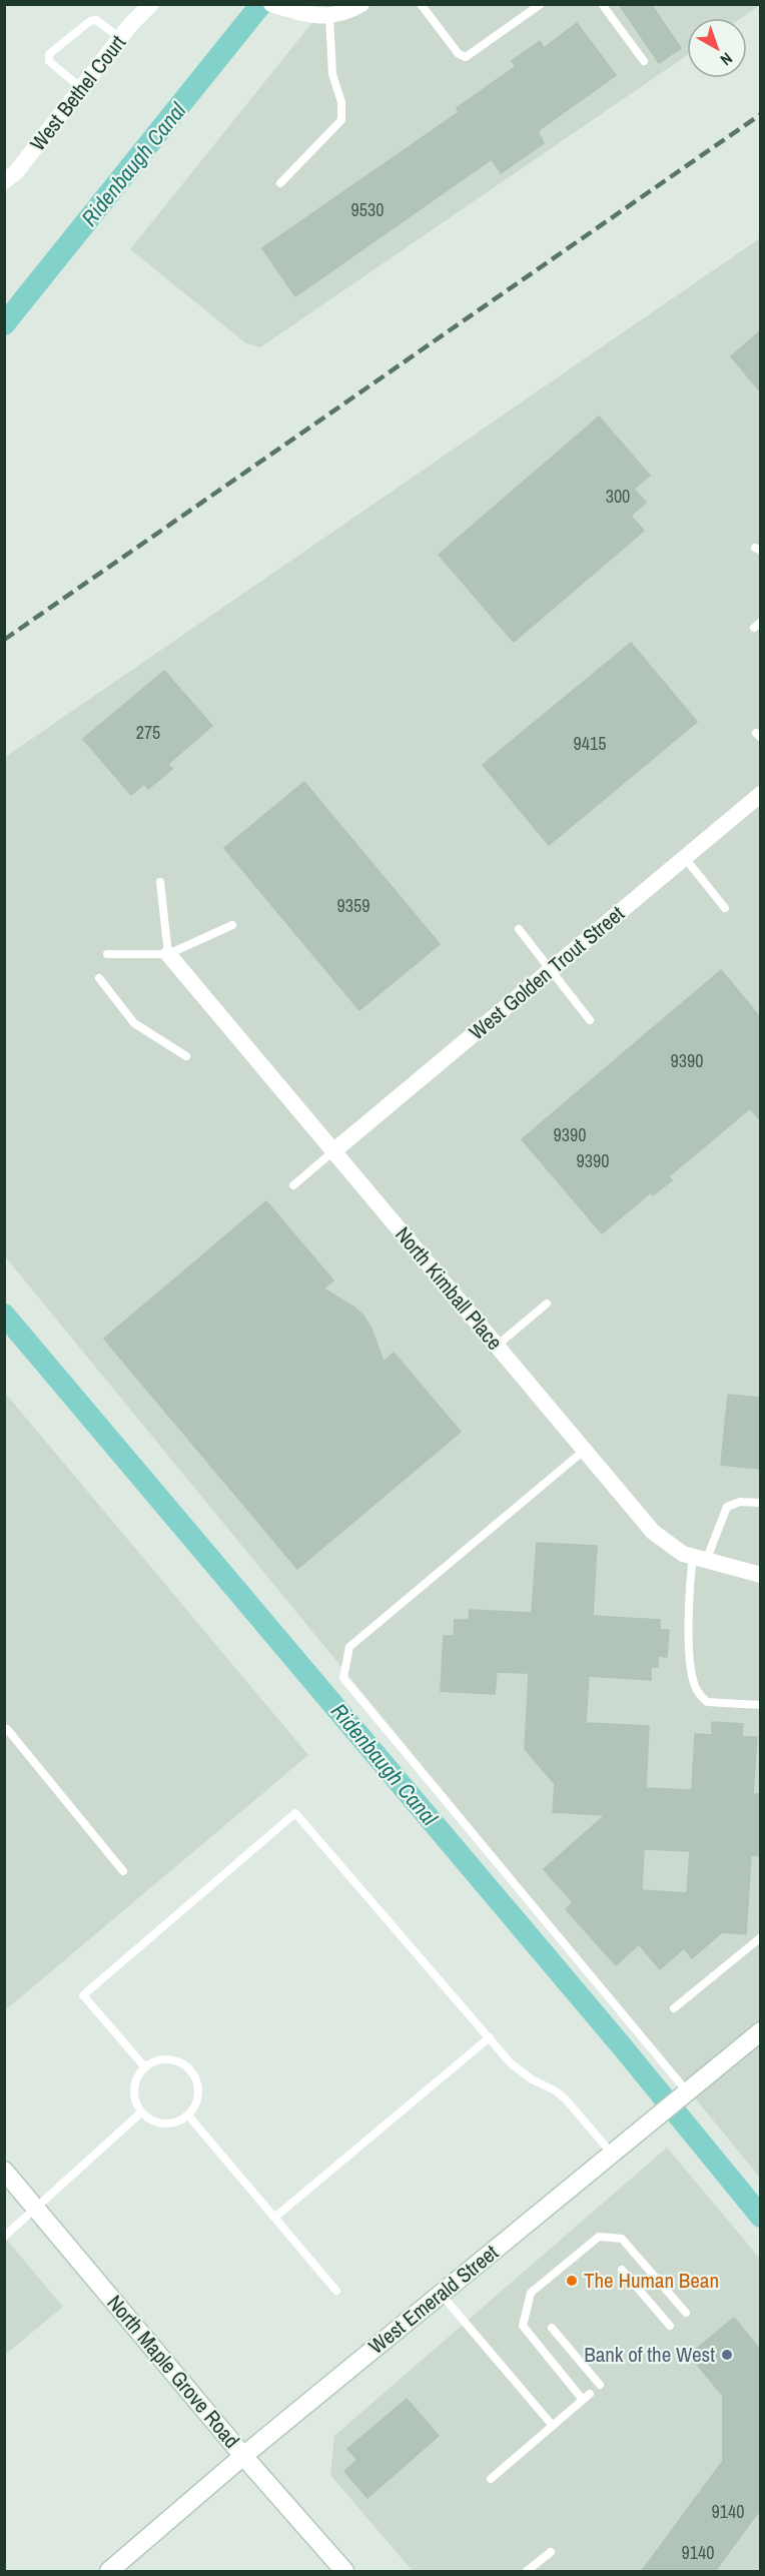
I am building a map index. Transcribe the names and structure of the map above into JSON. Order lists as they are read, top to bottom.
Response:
{
  "streets": {
    "main road": ["West Emerald Street", "North Maple Grove Road"],
    "street": ["West Bethel Court", "West Golden Trout Street", "North Kimball Place"]
  },
  "crossings": [
    ["West Golden Trout Street", "North Kimball Place"],
    ["West Emerald Street", "North Maple Grove Road"]
  ],
  "water": ["Ridenbaugh Canal"],
  "places": ["The Human Bean", "Bank of the West"],
  "house_numbers": [
    "9530",
    "300",
    "275",
    "9415",
    "9359",
    "9390",
    "9390",
    "9390",
    "9140",
    "9140"
  ],
  "north": "bottom right"
}
